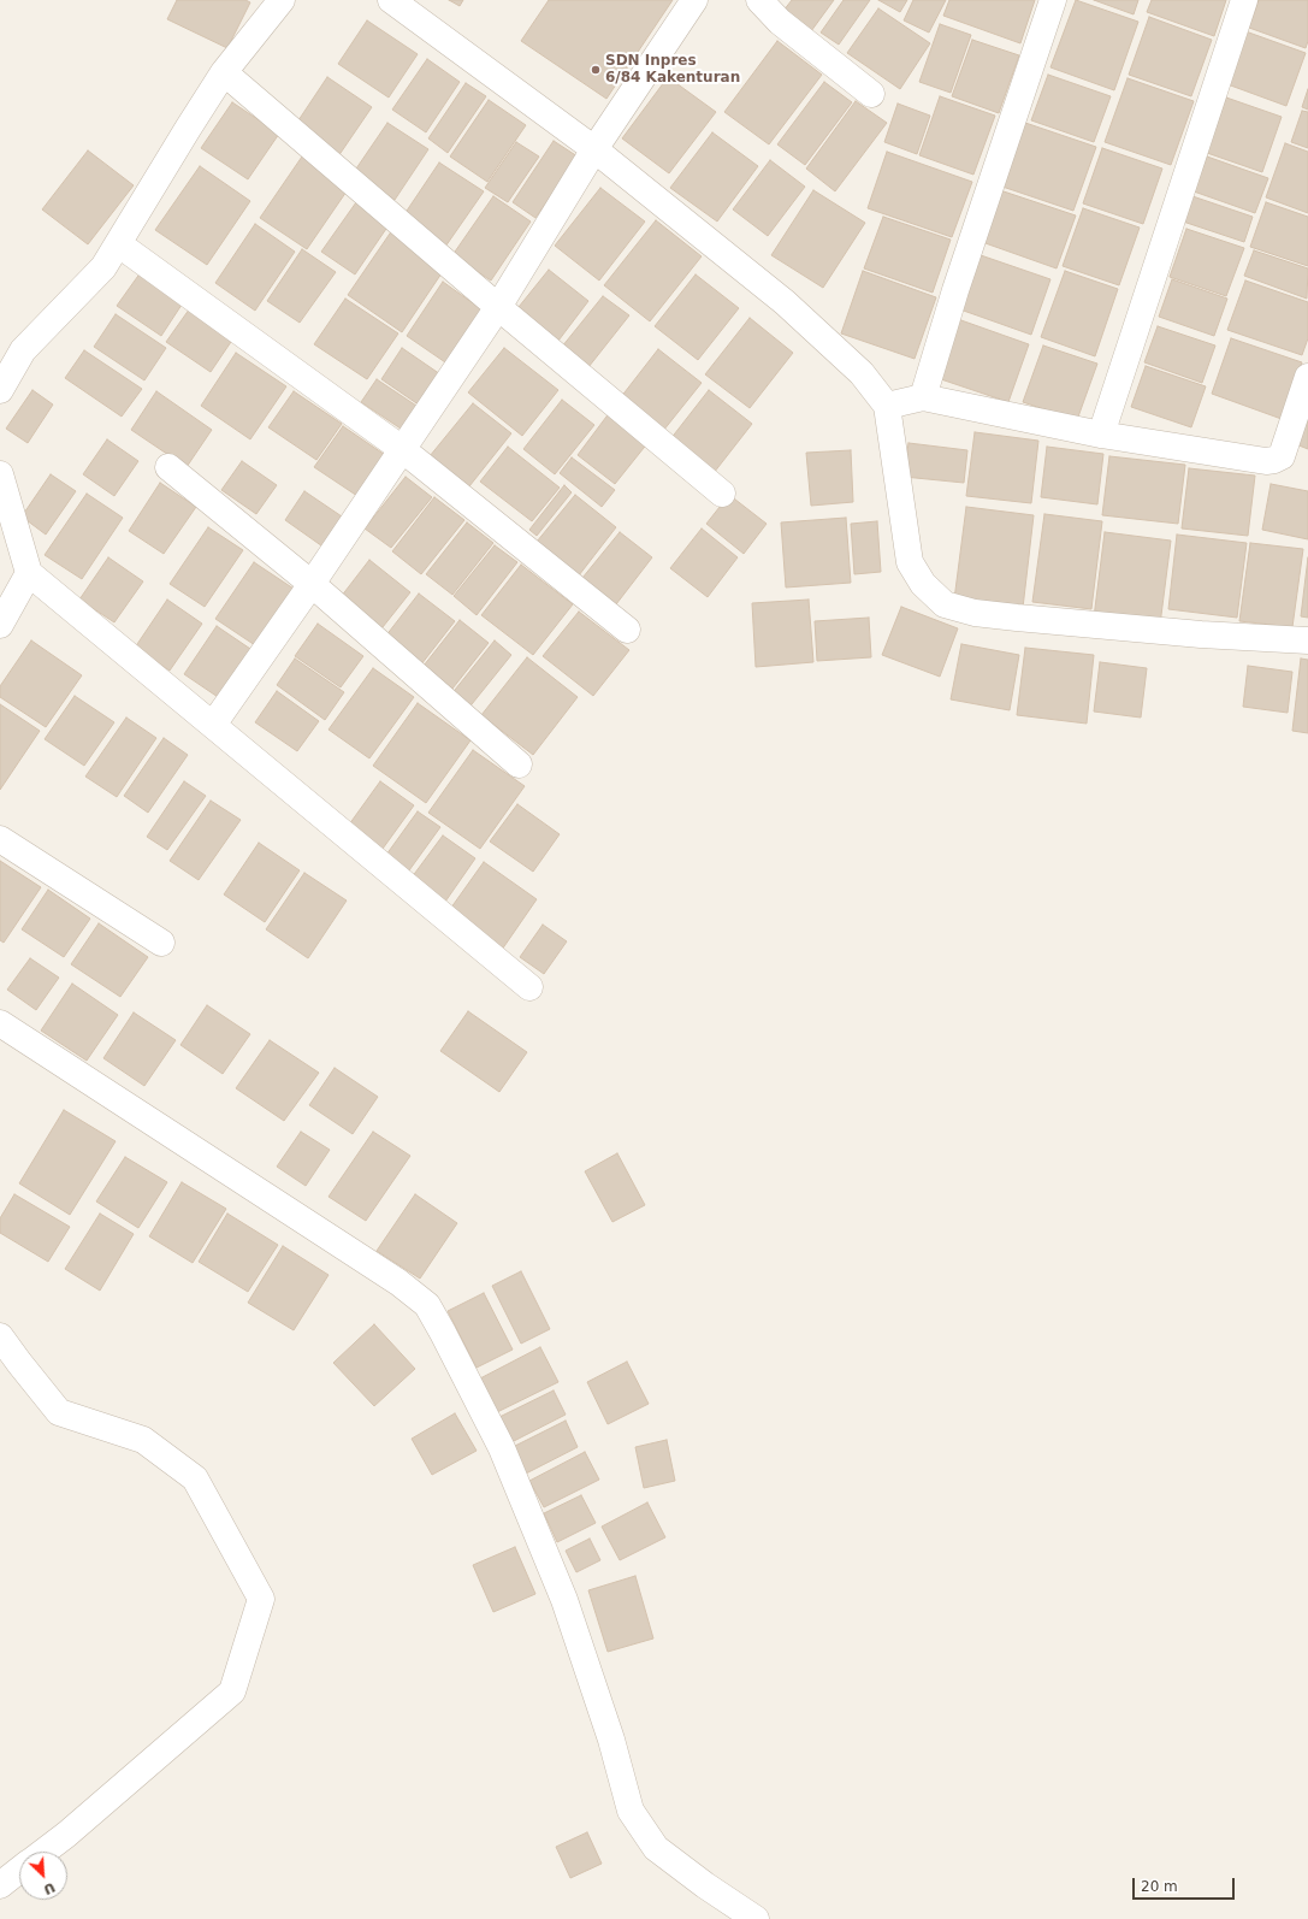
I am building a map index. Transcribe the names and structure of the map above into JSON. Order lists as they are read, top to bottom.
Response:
{
  "places": ["SDN Inpres 6/84 Kakenturan"],
  "scale_bar": "20 m",
  "north": "bottom right"
}
